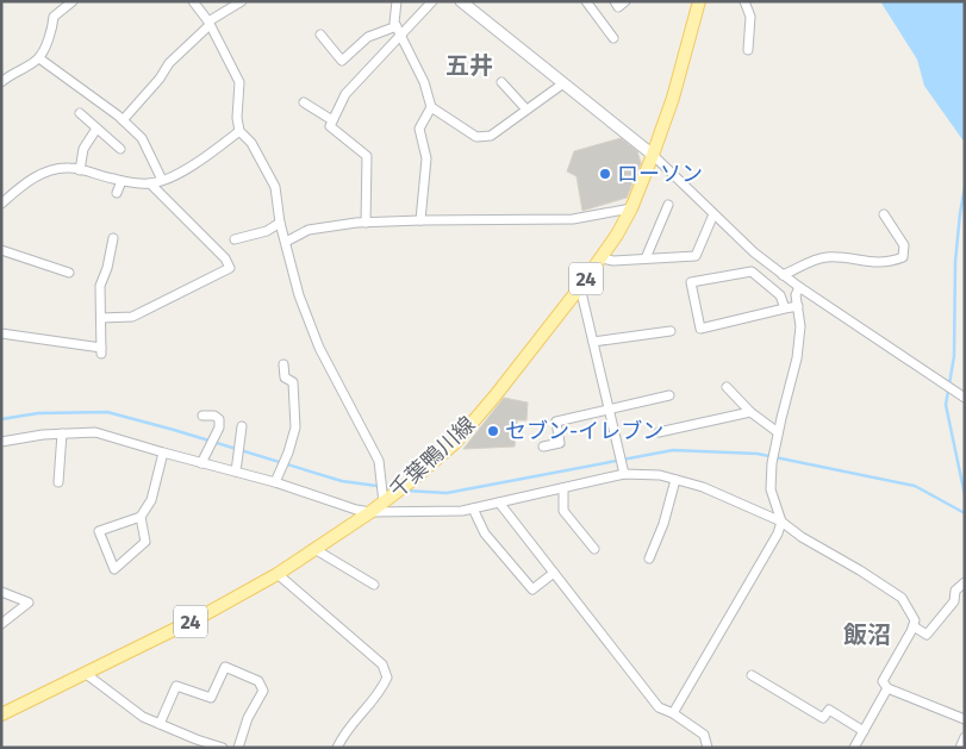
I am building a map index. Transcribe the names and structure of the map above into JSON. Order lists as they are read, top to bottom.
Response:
{
  "streets": {
    "main road": ["24", "千葉鴨川線"]
  },
  "districts": ["五井", "飯沼"],
  "places": ["ローソン", "セブン-イレブン"]
}
